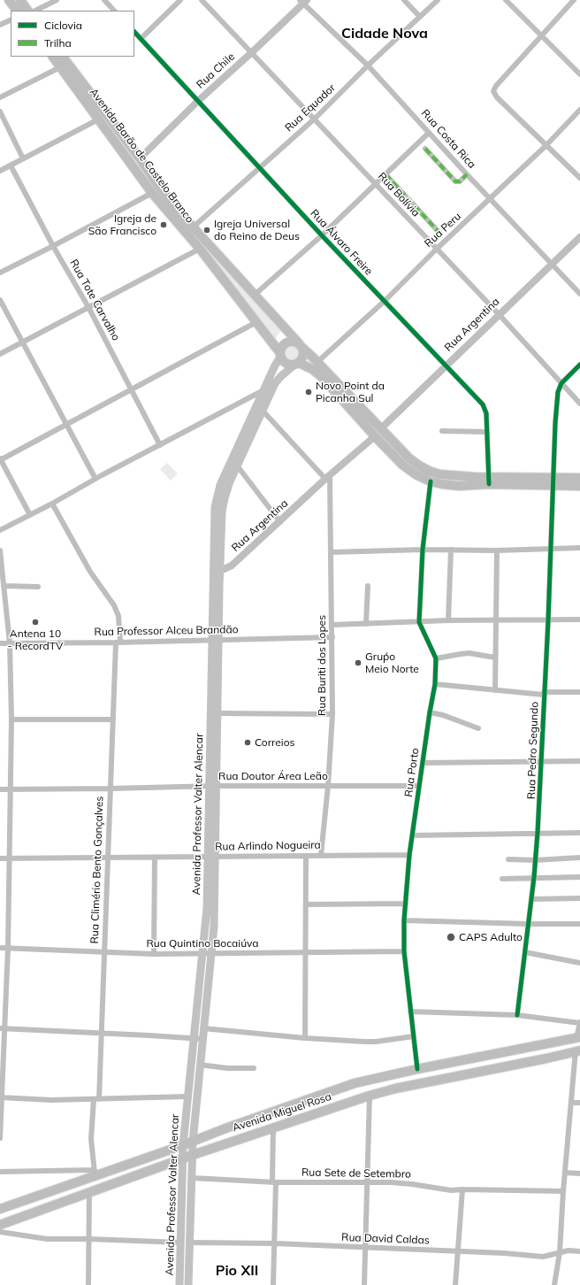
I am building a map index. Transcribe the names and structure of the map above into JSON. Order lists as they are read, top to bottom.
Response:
{
  "streets": {
    "main road": ["Avenida Barão de Castelo Branco", "Avenida Professor Valter Alencar", "Avenida Miguel Rosa"],
    "street": [
      "Rua Chile",
      "Rua Equador",
      "Rua Costa Rica",
      "Rua Bolívia",
      "Rua Peru",
      "Rua Álvaro Freire",
      "Rua Tote Carvalho",
      "Rua Argentina",
      "Rua Professor Alceu Brandão",
      "Rua Buriti dos Lopes",
      "Rua Pedro Segundo",
      "Rua Porto",
      "Rua Doutor Área Leão",
      "Rua Arlindo Nogueira",
      "Rua Climério Bento Gonçalves",
      "Rua Quintino Bocaiúva",
      "Rua Sete de Setembro",
      "Rua David Caldas"
    ]
  },
  "crossings": [
    ["Rua Chile", "Rua Costa Rica"],
    ["Rua Chile", "Avenida Barão de Castelo Branco"],
    ["Rua Chile", "Rua Bolívia"],
    ["Rua Chile", "Rua Álvaro Freire"],
    ["Rua Equador", "Rua Costa Rica"],
    ["Rua Equador", "Avenida Barão de Castelo Branco"],
    ["Rua Equador", "Rua Bolívia"],
    ["Rua Equador", "Rua Álvaro Freire"],
    ["Rua Costa Rica", "Rua Peru"],
    ["Rua Costa Rica", "Rua Argentina"],
    ["Avenida Barão de Castelo Branco", "Rua Peru"],
    ["Avenida Barão de Castelo Branco", "Rua Álvaro Freire"],
    ["Avenida Barão de Castelo Branco", "Rua Argentina"],
    ["Avenida Barão de Castelo Branco", "Rua Pedro Segundo"],
    ["Avenida Barão de Castelo Branco", "Rua Porto"],
    ["Avenida Barão de Castelo Branco", "Avenida Professor Valter Alencar"],
    ["Rua Bolívia", "Rua Peru"],
    ["Rua Bolívia", "Rua Argentina"],
    ["Rua Bolívia", "Rua Pedro Segundo"],
    ["Rua Peru", "Rua Álvaro Freire"],
    ["Rua Álvaro Freire", "Rua Argentina"],
    ["Rua Argentina", "Rua Buriti dos Lopes"],
    ["Rua Argentina", "Avenida Professor Valter Alencar"],
    ["Rua Professor Alceu Brandão", "Rua Buriti dos Lopes"],
    ["Rua Professor Alceu Brandão", "Avenida Professor Valter Alencar"],
    ["Rua Professor Alceu Brandão", "Rua Climério Bento Gonçalves"],
    ["Rua Buriti dos Lopes", "Rua Doutor Área Leão"],
    ["Rua Buriti dos Lopes", "Rua Arlindo Nogueira"],
    ["Rua Porto", "Rua Doutor Área Leão"],
    ["Rua Porto", "Rua Arlindo Nogueira"],
    ["Rua Porto", "Rua Quintino Bocaiúva"],
    ["Rua Porto", "Avenida Miguel Rosa"],
    ["Rua Doutor Área Leão", "Avenida Professor Valter Alencar"],
    ["Rua Doutor Área Leão", "Rua Climério Bento Gonçalves"],
    ["Avenida Professor Valter Alencar", "Rua Arlindo Nogueira"],
    ["Avenida Professor Valter Alencar", "Rua Quintino Bocaiúva"],
    ["Avenida Professor Valter Alencar", "Avenida Miguel Rosa"],
    ["Avenida Professor Valter Alencar", "Rua Sete de Setembro"],
    ["Avenida Professor Valter Alencar", "Rua David Caldas"],
    ["Rua Arlindo Nogueira", "Rua Climério Bento Gonçalves"],
    ["Rua Climério Bento Gonçalves", "Rua Quintino Bocaiúva"],
    ["Rua Climério Bento Gonçalves", "Avenida Miguel Rosa"]
  ],
  "districts": ["Cidade Nova", "Pio XII"],
  "places": [
    "Igreja de São Francisco",
    "Igreja Universal do Reino de Deus",
    "Novo Point da Picanha Sul",
    "Antena 10 - RecordTV",
    "Gruṕo Meio Norte",
    "Correios",
    "CAPS Adulto"
  ],
  "legend": ["Ciclovia", "Trilha"]
}
